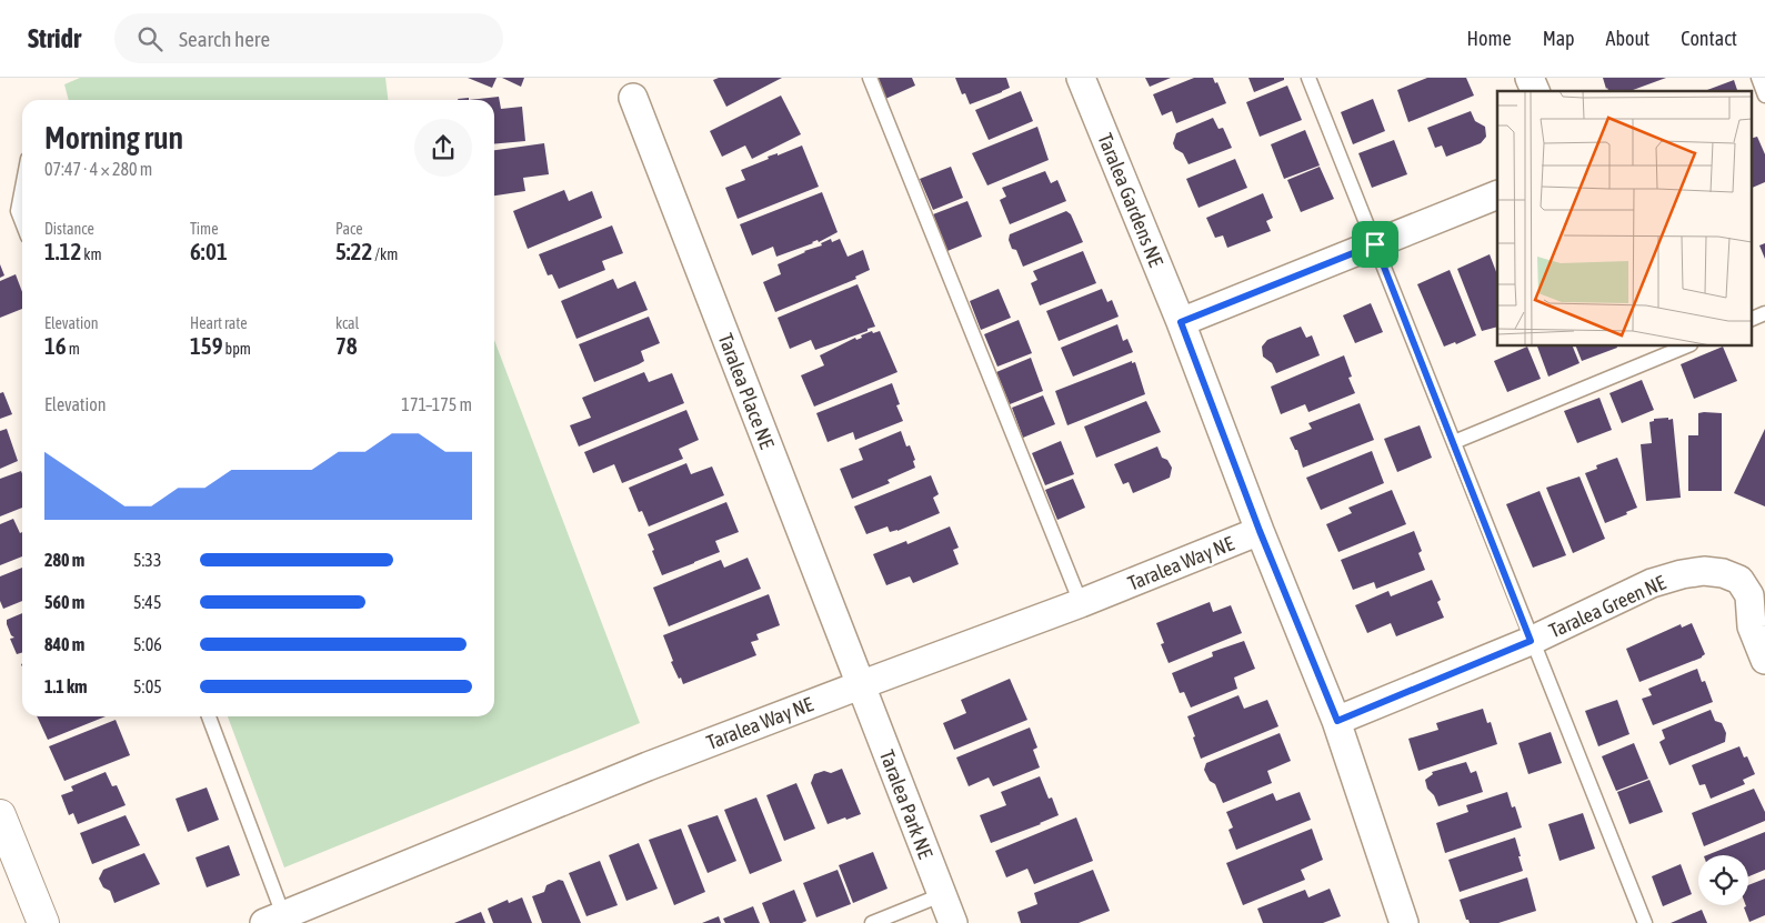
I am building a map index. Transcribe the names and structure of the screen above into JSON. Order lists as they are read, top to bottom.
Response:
{
  "streets": {
    "street": [
      "Taralea Gardens NE",
      "Taralea Place NE",
      "Taralea Way NE",
      "Taralea Green NE",
      "Taralea Park NE"
    ]
  },
  "crossings": [
    ["Taralea Gardens NE", "Taralea Way NE"],
    ["Taralea Place NE", "Taralea Way NE"],
    ["Taralea Place NE", "Taralea Park NE"],
    ["Taralea Way NE", "Taralea Park NE"]
  ],
  "page": {
    "header": "Stridr",
    "search": "Search here",
    "nav": [
      "Home",
      "Map",
      "About",
      "Contact"
    ],
    "heading": ["Morning run", "07:47 · 4 × 280 m"],
    "stats": [
      ["Distance", "1.12 km"],
      ["Time", "6:01"],
      ["Pace", "5:22 /km"],
      ["Elevation", "16 m"],
      ["Heart rate", "159 bpm"],
      ["kcal", "78"]
    ],
    "chart": ["Elevation", "171–175 m"],
    "list": [
      {
        "name": "280 m",
        "note": "5:33"
      },
      {
        "name": "560 m",
        "note": "5:45"
      },
      {
        "name": "840 m",
        "note": "5:06"
      },
      {
        "name": "1.1 km",
        "note": "5:05"
      }
    ]
  }
}
